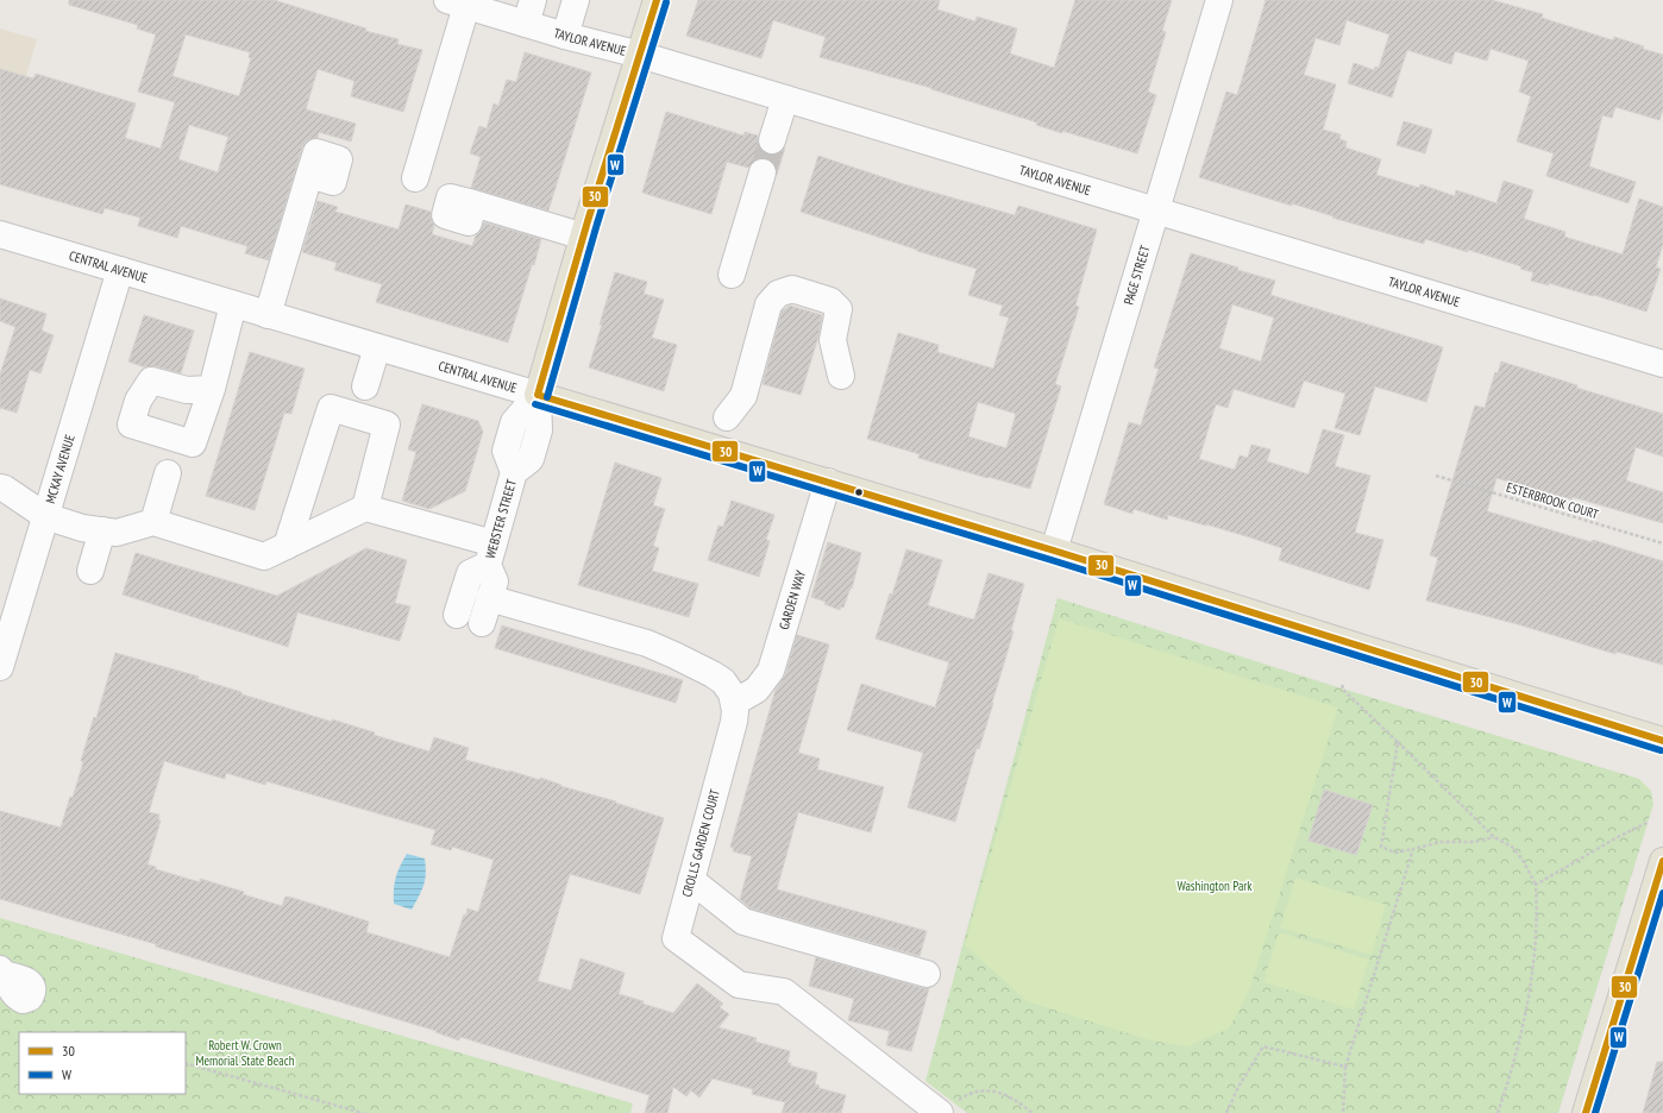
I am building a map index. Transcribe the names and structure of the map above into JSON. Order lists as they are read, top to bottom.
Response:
{
  "streets": {
    "main road": ["CENTRAL AVENUE", "WEBSTER STREET"],
    "street": [
      "TAYLOR AVENUE",
      "PAGE STREET",
      "MCKAY AVENUE",
      "GARDEN WAY",
      "CROLLS GARDEN COURT"
    ],
    "path": ["ESTERBROOK COURT"]
  },
  "crossings": [
    ["TAYLOR AVENUE", "PAGE STREET"],
    ["TAYLOR AVENUE", "WEBSTER STREET"],
    ["CENTRAL AVENUE", "PAGE STREET"],
    ["CENTRAL AVENUE", "MCKAY AVENUE"],
    ["CENTRAL AVENUE", "WEBSTER STREET"],
    ["CENTRAL AVENUE", "GARDEN WAY"],
    ["WEBSTER STREET", "CROLLS GARDEN COURT"],
    ["GARDEN WAY", "CROLLS GARDEN COURT"]
  ],
  "parks": ["Washington Park", "Robert W. Crown Memorial State Beach"],
  "lines": ["transit line 30", "transit line W"],
  "legend": ["30", "W"]
}
